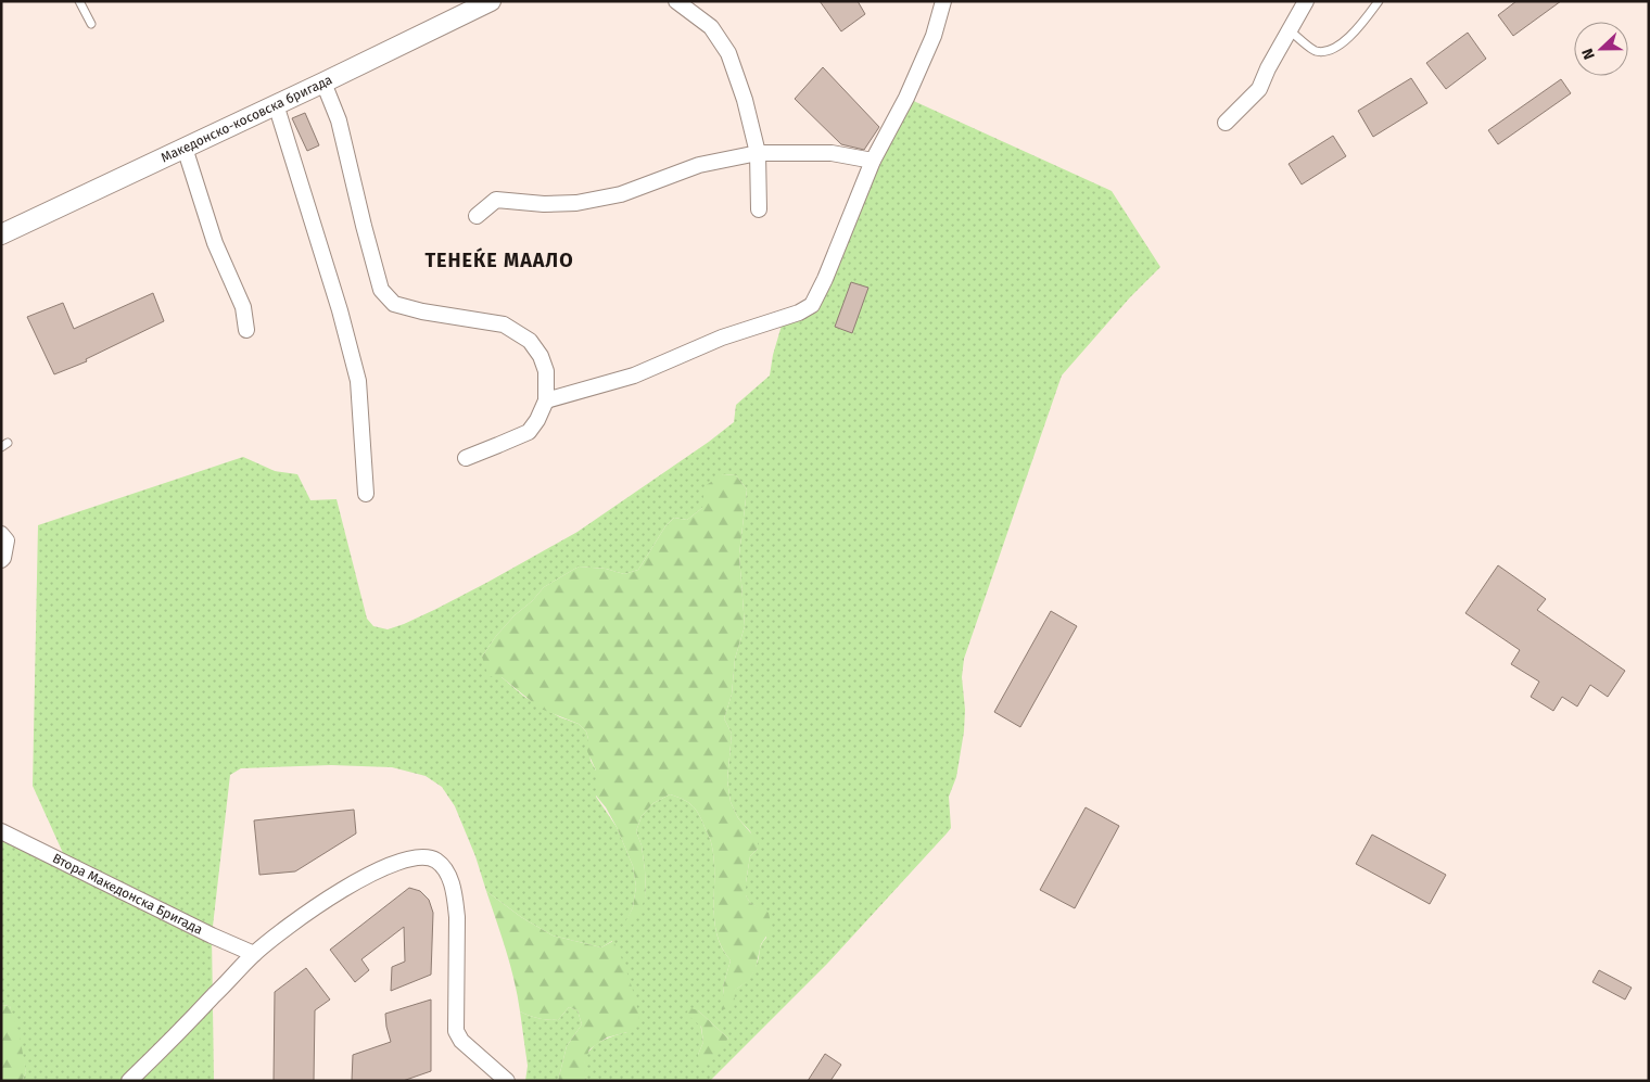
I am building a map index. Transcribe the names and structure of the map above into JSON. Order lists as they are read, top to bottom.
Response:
{
  "streets": {
    "street": ["Македонско-косовска бригада", "Втора Македонска Бригада"]
  },
  "districts": ["ТЕНЕЌЕ МААЛО"],
  "north": "left"
}
